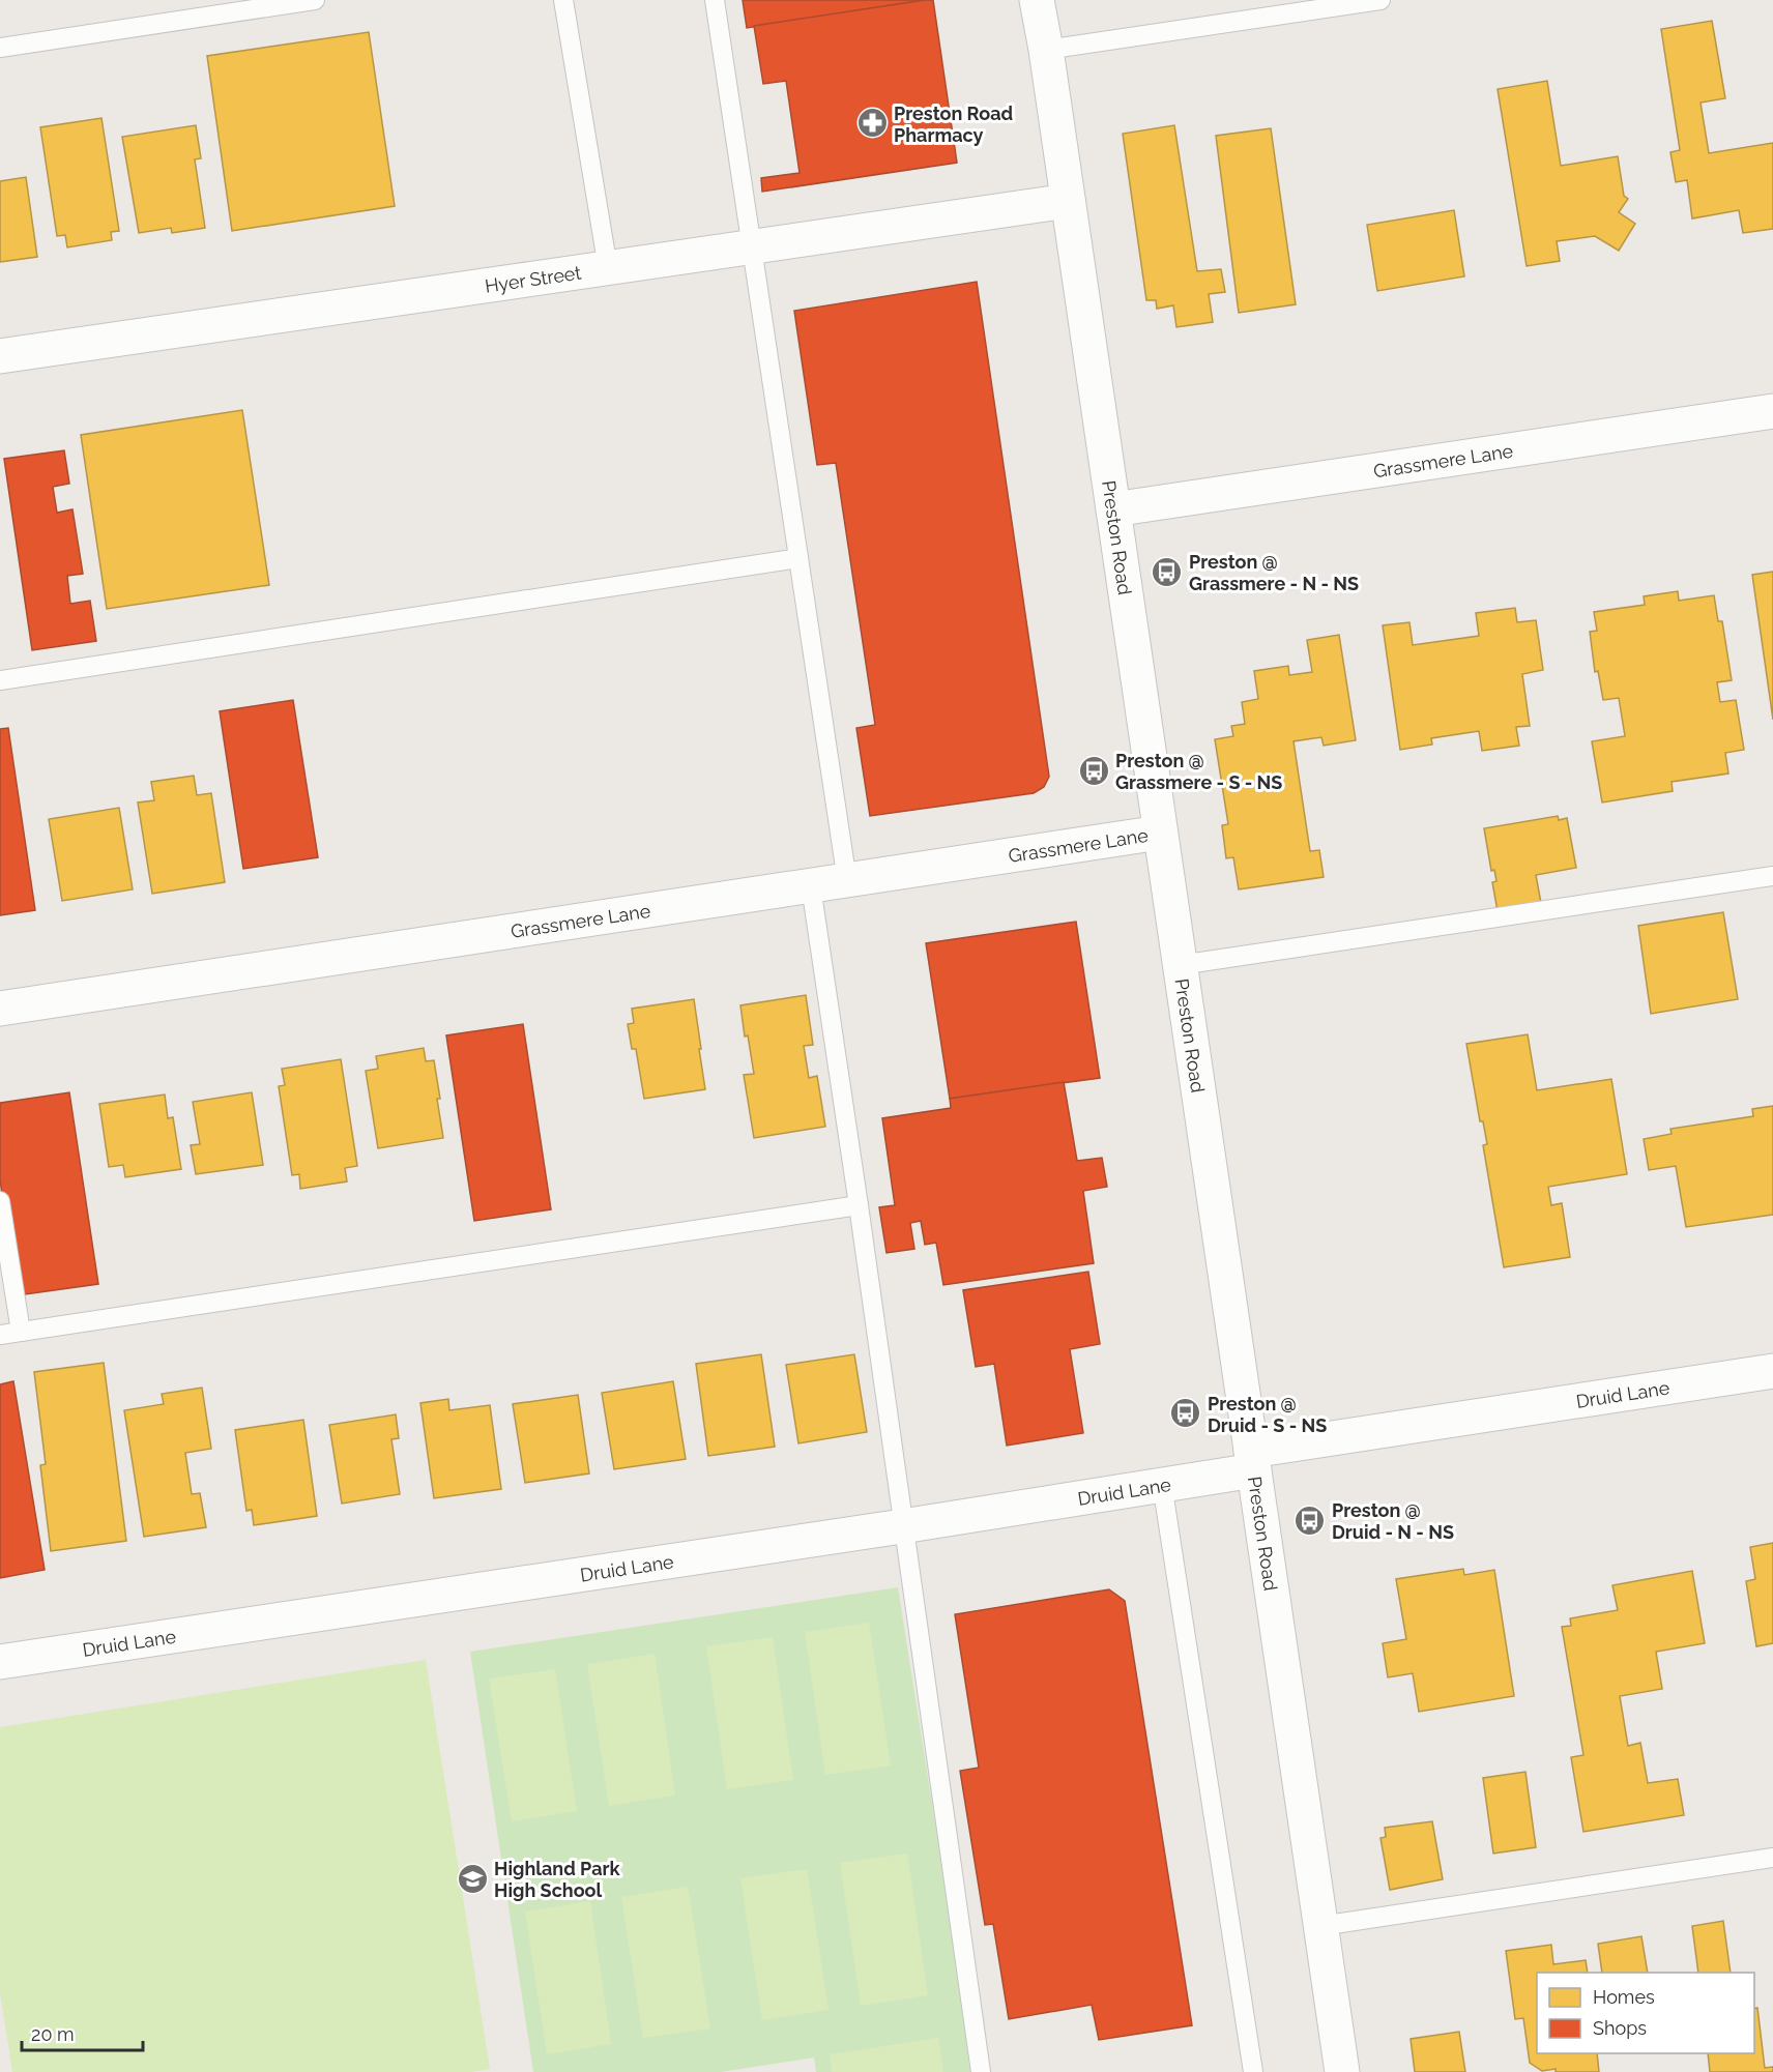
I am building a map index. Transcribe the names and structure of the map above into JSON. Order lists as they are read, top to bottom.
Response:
{
  "streets": {
    "street": [
      "Hyer Street",
      "Grassmere Lane",
      "Preston Road",
      "Druid Lane"
    ]
  },
  "crossings": [
    ["Hyer Street", "Preston Road"],
    ["Grassmere Lane", "Preston Road"],
    ["Preston Road", "Druid Lane"]
  ],
  "places": {
    "pharmacy": ["Preston Road Pharmacy"],
    "bus stop": [
      "Preston @ Grassmere - N - NS",
      "Preston @ Grassmere - S - NS",
      "Preston @ Druid - S - NS",
      "Preston @ Druid - N - NS"
    ],
    "school or university": ["Highland Park High School"]
  },
  "legend": ["Homes", "Shops"],
  "scale_bar": "20 m"
}
